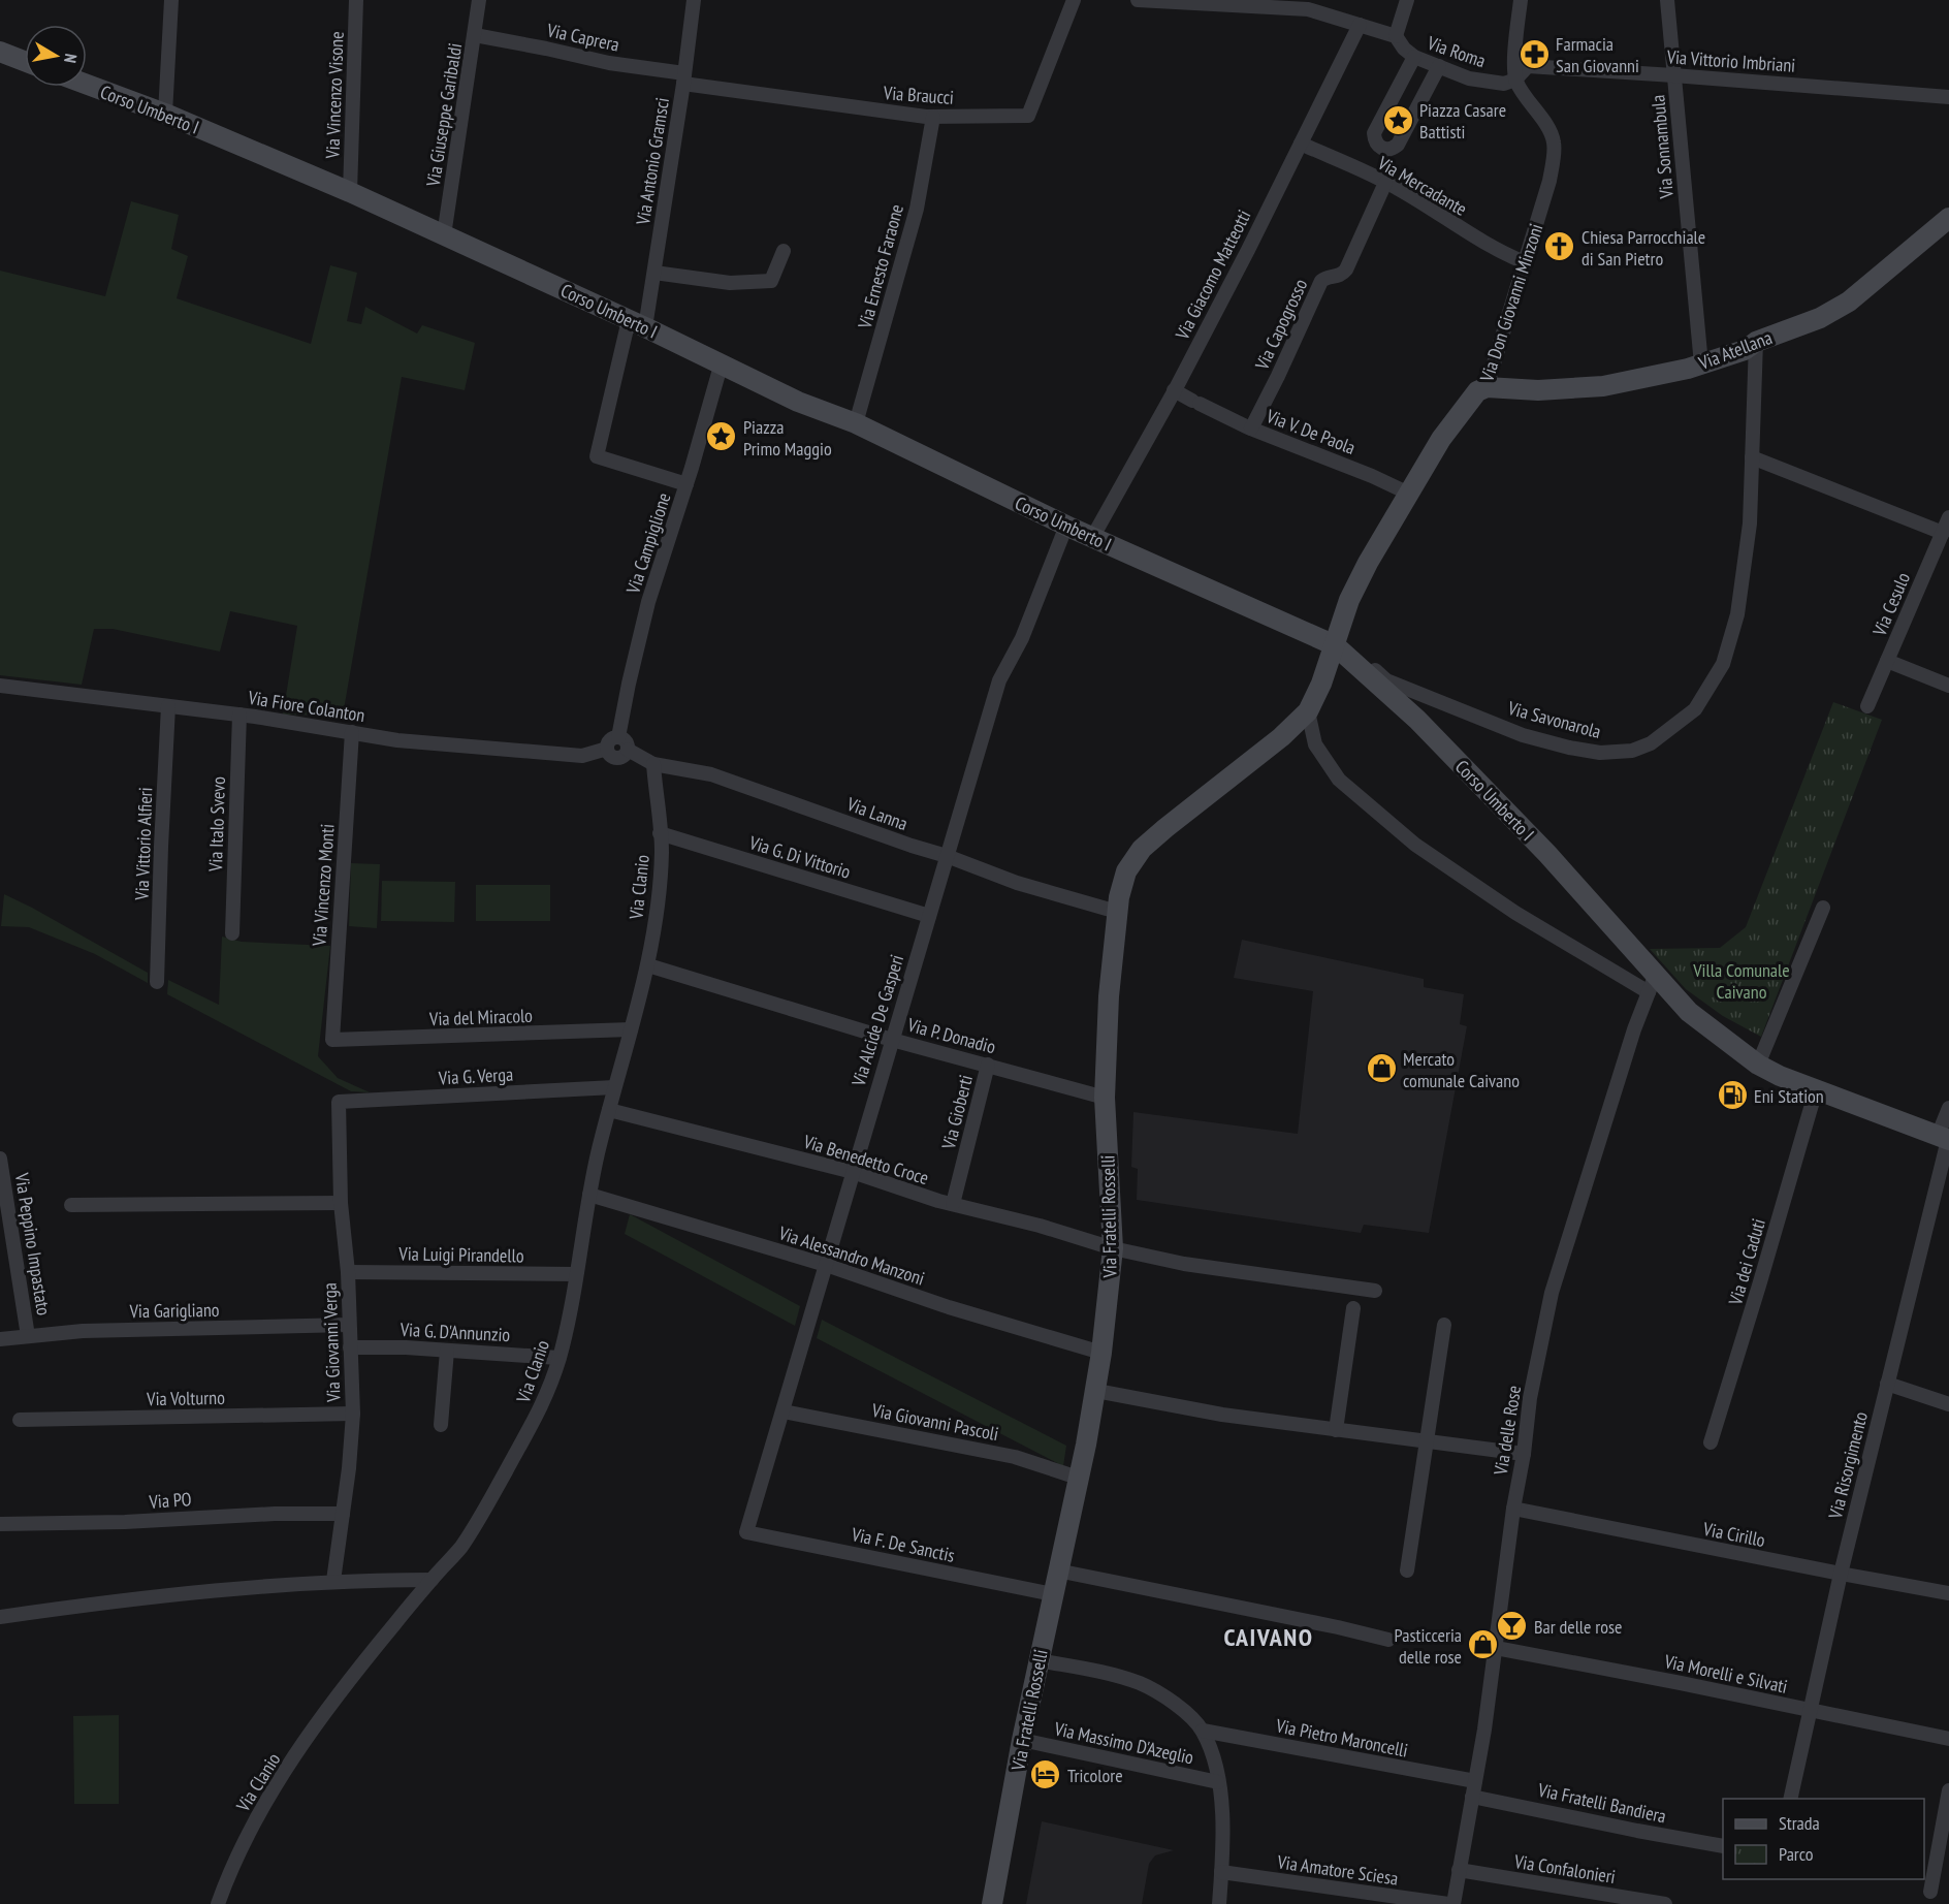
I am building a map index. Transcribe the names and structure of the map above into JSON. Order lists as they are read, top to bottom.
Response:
{
  "streets": {
    "main road": [
      "Corso Umberto I",
      "Via Don Giovanni Minzoni",
      "Via Atellana",
      "Via Fratelli Rosselli"
    ],
    "street": [
      "Via Caprera",
      "Via Roma",
      "Via Vittorio Imbriani",
      "Via Vincenzo Visone",
      "Via Braucci",
      "Via Giuseppe Garibaldi",
      "Via Sonnambula",
      "Via Antonio Gramsci",
      "Via Mercadante",
      "Via Ernesto Faraone",
      "Via Giacomo Matteotti",
      "Via Capogrosso",
      "Via V. De Paola",
      "Via Campiglione",
      "Via Cesulo",
      "Via Fiore Colanton",
      "Via Savonarola",
      "Via Lanna",
      "Via Italo Svevo",
      "Via Vittorio Alfieri",
      "Via G. Di Vittorio",
      "Via Vincenzo Monti",
      "Via Clanio",
      "Via del Miracolo",
      "Via Alcide De Gasperi",
      "Via P. Donadio",
      "Via G. Verga",
      "Via Gioberti",
      "Via Benedetto Croce",
      "Via Peppino Impastato",
      "Via Luigi Pirandello",
      "Via Alessandro Manzoni",
      "Via dei Caduti",
      "Via Garigliano",
      "Via G. D'Annunzio",
      "Via Giovanni Verga",
      "Via Volturno",
      "Via Giovanni Pascoli",
      "Via delle Rose",
      "Via Risorgimento",
      "Via PO",
      "Via Cirillo",
      "Via F. De Sanctis",
      "Via Morelli e Silvati",
      "Via Pietro Maroncelli",
      "Via Massimo D'Azeglio",
      "Via Fratelli Bandiera",
      "Via Confalonieri",
      "Via Amatore Sciesa"
    ]
  },
  "crossings": [
    ["Via Caprera", "Via Braucci"],
    ["Via Caprera", "Via Giuseppe Garibaldi"],
    ["Via Caprera", "Via Antonio Gramsci"],
    ["Via Roma", "Via Vittorio Imbriani"],
    ["Via Roma", "Via Giacomo Matteotti"],
    ["Via Roma", "Via Don Giovanni Minzoni"],
    ["Via Vittorio Imbriani", "Via Sonnambula"],
    ["Via Vittorio Imbriani", "Via Don Giovanni Minzoni"],
    ["Via Vincenzo Visone", "Corso Umberto I"],
    ["Via Braucci", "Via Antonio Gramsci"],
    ["Via Braucci", "Via Ernesto Faraone"],
    ["Corso Umberto I", "Via Giuseppe Garibaldi"],
    ["Corso Umberto I", "Via Antonio Gramsci"],
    ["Corso Umberto I", "Via Ernesto Faraone"],
    ["Corso Umberto I", "Via Giacomo Matteotti"],
    ["Corso Umberto I", "Via Don Giovanni Minzoni"],
    ["Corso Umberto I", "Via Campiglione"],
    ["Corso Umberto I", "Via Savonarola"],
    ["Corso Umberto I", "Via Alcide De Gasperi"],
    ["Corso Umberto I", "Via Fratelli Rosselli"],
    ["Corso Umberto I", "Via dei Caduti"],
    ["Corso Umberto I", "Via delle Rose"],
    ["Corso Umberto I", "Via Risorgimento"],
    ["Via Sonnambula", "Via Atellana"],
    ["Via Antonio Gramsci", "Via Campiglione"],
    ["Via Mercadante", "Via Giacomo Matteotti"],
    ["Via Mercadante", "Via Don Giovanni Minzoni"],
    ["Via Mercadante", "Via Capogrosso"],
    ["Via Giacomo Matteotti", "Via V. De Paola"],
    ["Via Don Giovanni Minzoni", "Via Atellana"],
    ["Via Don Giovanni Minzoni", "Via V. De Paola"],
    ["Via Don Giovanni Minzoni", "Via Savonarola"],
    ["Via Don Giovanni Minzoni", "Via Fratelli Rosselli"],
    ["Via Capogrosso", "Via V. De Paola"],
    ["Via Atellana", "Via Savonarola"],
    ["Via Campiglione", "Via Fiore Colanton"],
    ["Via Campiglione", "Via Lanna"],
    ["Via Fiore Colanton", "Via Lanna"],
    ["Via Fiore Colanton", "Via Italo Svevo"],
    ["Via Fiore Colanton", "Via Vittorio Alfieri"],
    ["Via Fiore Colanton", "Via Vincenzo Monti"],
    ["Via Savonarola", "Via Fratelli Rosselli"],
    ["Via Lanna", "Via Clanio"],
    ["Via Lanna", "Via Alcide De Gasperi"],
    ["Via Lanna", "Via Fratelli Rosselli"],
    ["Via G. Di Vittorio", "Via Clanio"],
    ["Via G. Di Vittorio", "Via Alcide De Gasperi"],
    ["Via Vincenzo Monti", "Via del Miracolo"],
    ["Via Clanio", "Via del Miracolo"],
    ["Via Clanio", "Via P. Donadio"],
    ["Via Clanio", "Via G. Verga"],
    ["Via Clanio", "Via Benedetto Croce"],
    ["Via Clanio", "Via Luigi Pirandello"],
    ["Via Clanio", "Via Alessandro Manzoni"],
    ["Via Clanio", "Via G. D'Annunzio"],
    ["Via Alcide De Gasperi", "Via P. Donadio"],
    ["Via Alcide De Gasperi", "Via Benedetto Croce"],
    ["Via Alcide De Gasperi", "Via Alessandro Manzoni"],
    ["Via Alcide De Gasperi", "Via Giovanni Pascoli"],
    ["Via Alcide De Gasperi", "Via F. De Sanctis"],
    ["Via P. Donadio", "Via Gioberti"],
    ["Via P. Donadio", "Via Fratelli Rosselli"],
    ["Via G. Verga", "Via Giovanni Verga"],
    ["Via Gioberti", "Via Benedetto Croce"],
    ["Via Benedetto Croce", "Via Fratelli Rosselli"],
    ["Via Fratelli Rosselli", "Via Alessandro Manzoni"],
    ["Via Fratelli Rosselli", "Via Giovanni Pascoli"],
    ["Via Fratelli Rosselli", "Via F. De Sanctis"],
    ["Via Fratelli Rosselli", "Via Massimo D'Azeglio"],
    ["Via Peppino Impastato", "Via Garigliano"],
    ["Via Luigi Pirandello", "Via Giovanni Verga"],
    ["Via Garigliano", "Via Giovanni Verga"],
    ["Via G. D'Annunzio", "Via Giovanni Verga"],
    ["Via Giovanni Verga", "Via Volturno"],
    ["Via Giovanni Verga", "Via PO"],
    ["Via delle Rose", "Via Cirillo"],
    ["Via delle Rose", "Via Morelli e Silvati"],
    ["Via delle Rose", "Via Pietro Maroncelli"],
    ["Via delle Rose", "Via Fratelli Bandiera"],
    ["Via delle Rose", "Via Confalonieri"],
    ["Via delle Rose", "Via Amatore Sciesa"],
    ["Via Risorgimento", "Via Cirillo"],
    ["Via Risorgimento", "Via Morelli e Silvati"]
  ],
  "districts": ["CAIVANO"],
  "parks": ["Villa Comunale Caivano"],
  "places": {
    "pharmacy": ["Farmacia San Giovanni"],
    "place": ["Piazza Casare Battisti", "Piazza Primo Maggio"],
    "church": ["Chiesa Parrocchiale di San Pietro"],
    "shop": ["Mercato comunale Caivano", "Pasticceria delle rose"],
    "fuel station": ["Eni Station"],
    "bar": ["Bar delle rose"],
    "hotel": ["Tricolore"]
  },
  "legend": ["Strada", "Parco"],
  "north": "right"
}
